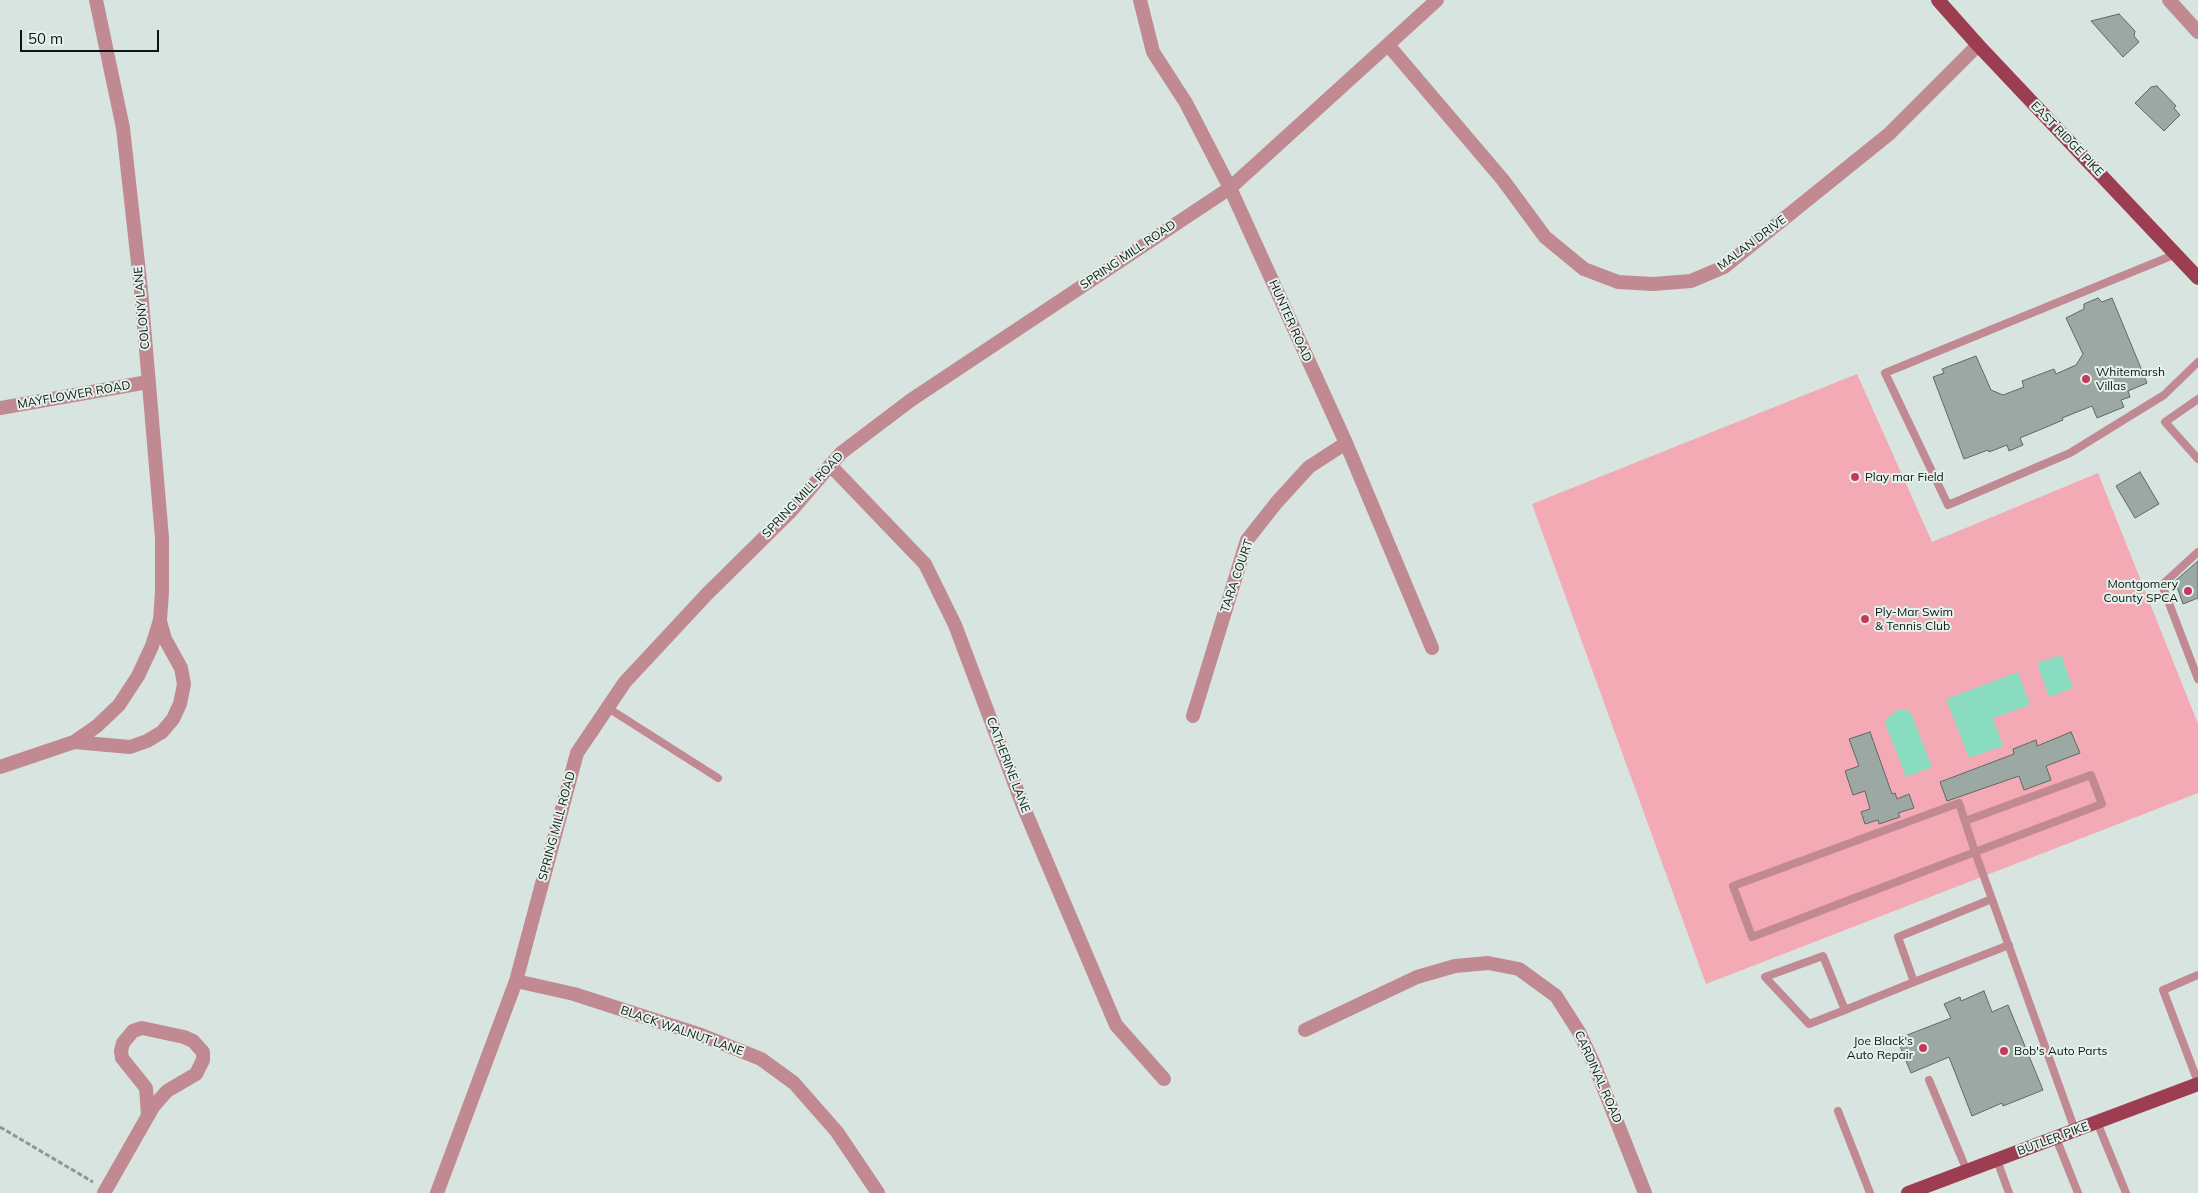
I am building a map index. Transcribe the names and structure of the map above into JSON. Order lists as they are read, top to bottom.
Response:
{
  "streets": {
    "main road": ["EAST RIDGE PIKE", "BUTLER PIKE"],
    "street": [
      "MALAN DRIVE",
      "SPRING MILL ROAD",
      "COLONY LANE",
      "HUNTER ROAD",
      "MAYFLOWER ROAD",
      "TARA COURT",
      "CATHERINE LANE",
      "BLACK WALNUT LANE",
      "CARDINAL ROAD"
    ]
  },
  "crossings": [
    ["EAST RIDGE PIKE", "MALAN DRIVE"],
    ["MALAN DRIVE", "SPRING MILL ROAD"],
    ["SPRING MILL ROAD", "HUNTER ROAD"],
    ["SPRING MILL ROAD", "CATHERINE LANE"],
    ["SPRING MILL ROAD", "BLACK WALNUT LANE"],
    ["COLONY LANE", "MAYFLOWER ROAD"],
    ["HUNTER ROAD", "TARA COURT"]
  ],
  "places": [
    "Whitemarsh Villas",
    "Play mar Field",
    "Montgomery County SPCA",
    "Ply-Mar Swim & Tennis Club",
    "Joe Black's Auto Repair",
    "Bob's Auto Parts"
  ],
  "scale_bar": "50 m"
}
